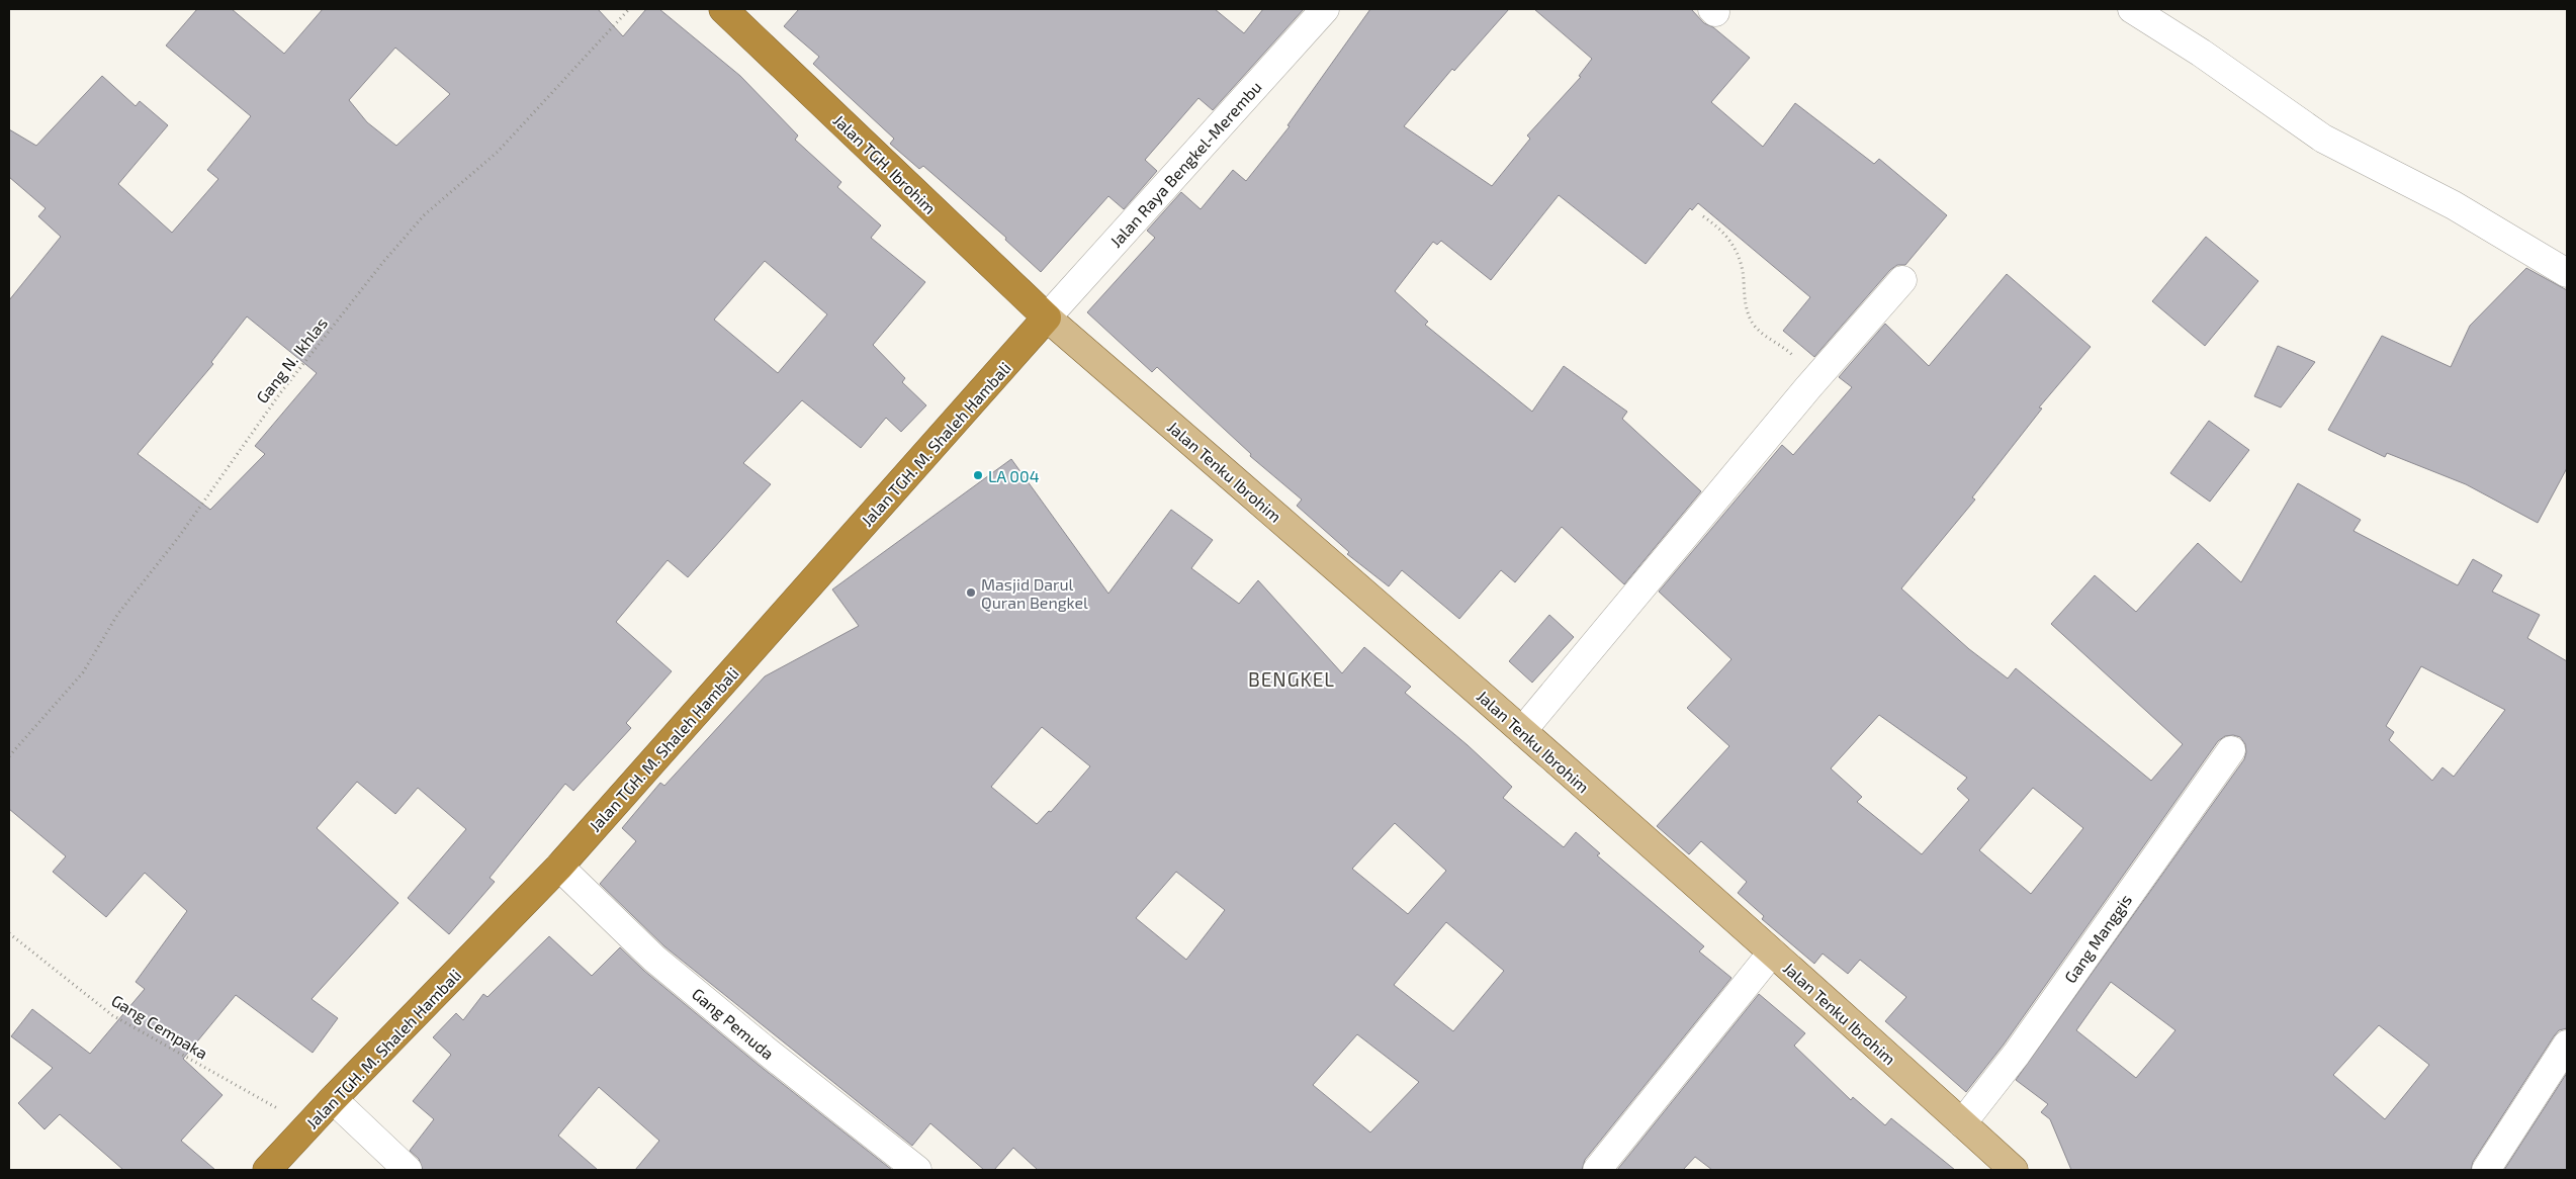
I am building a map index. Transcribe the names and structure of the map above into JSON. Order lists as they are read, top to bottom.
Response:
{
  "streets": {
    "highway": ["Jalan TGH. Ibrohim", "Jalan TGH. M. Shaleh Hambali"],
    "main road": ["Jalan Tenku Ibrohim"],
    "street": ["Jalan Raya Bengkel-Merembu", "Gang Manggis", "Gang Pemuda"],
    "path": ["Gang N. Ikhlas", "Gang Cempaka"]
  },
  "crossings": [
    ["Jalan TGH. Ibrohim", "Jalan Raya Bengkel-Merembu"],
    ["Jalan TGH. Ibrohim", "Jalan TGH. M. Shaleh Hambali"],
    ["Jalan TGH. Ibrohim", "Jalan Tenku Ibrohim"],
    ["Jalan Raya Bengkel-Merembu", "Jalan TGH. M. Shaleh Hambali"],
    ["Jalan Raya Bengkel-Merembu", "Jalan Tenku Ibrohim"],
    ["Jalan TGH. M. Shaleh Hambali", "Jalan Tenku Ibrohim"],
    ["Jalan TGH. M. Shaleh Hambali", "Gang Pemuda"],
    ["Jalan TGH. M. Shaleh Hambali", "Gang Cempaka"],
    ["Jalan Tenku Ibrohim", "Gang Manggis"]
  ],
  "districts": ["BENGKEL"],
  "places": ["LA 004", "Masjid Darul Quran Bengkel"]
}
